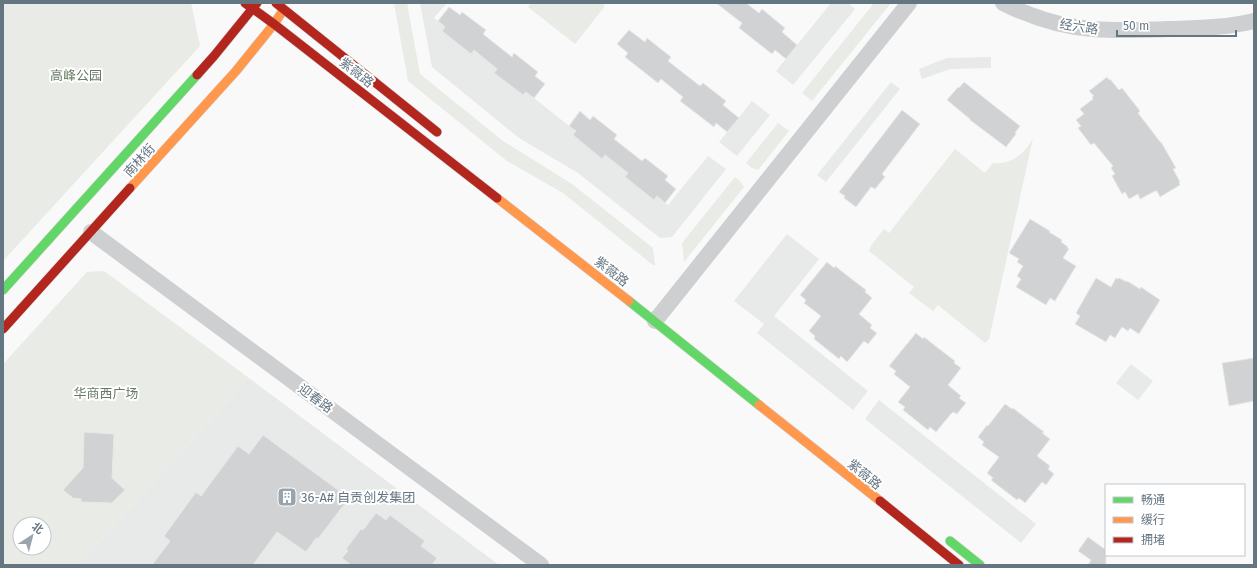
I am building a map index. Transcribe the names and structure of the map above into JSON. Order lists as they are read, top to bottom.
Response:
{
  "streets": {
    "main road": ["紫薇路", "南林街"],
    "street": ["经六路", "迎春路"]
  },
  "crossings": [
    ["紫薇路", "南林街"],
    ["南林街", "迎春路"]
  ],
  "parks": ["高峰公园", "华商西广场"],
  "places": {
    "building": ["36-A# 自贡创发集团"]
  },
  "legend": ["畅通", "缓行", "拥堵"],
  "scale_bar": "50 m",
  "north": "top right"
}
